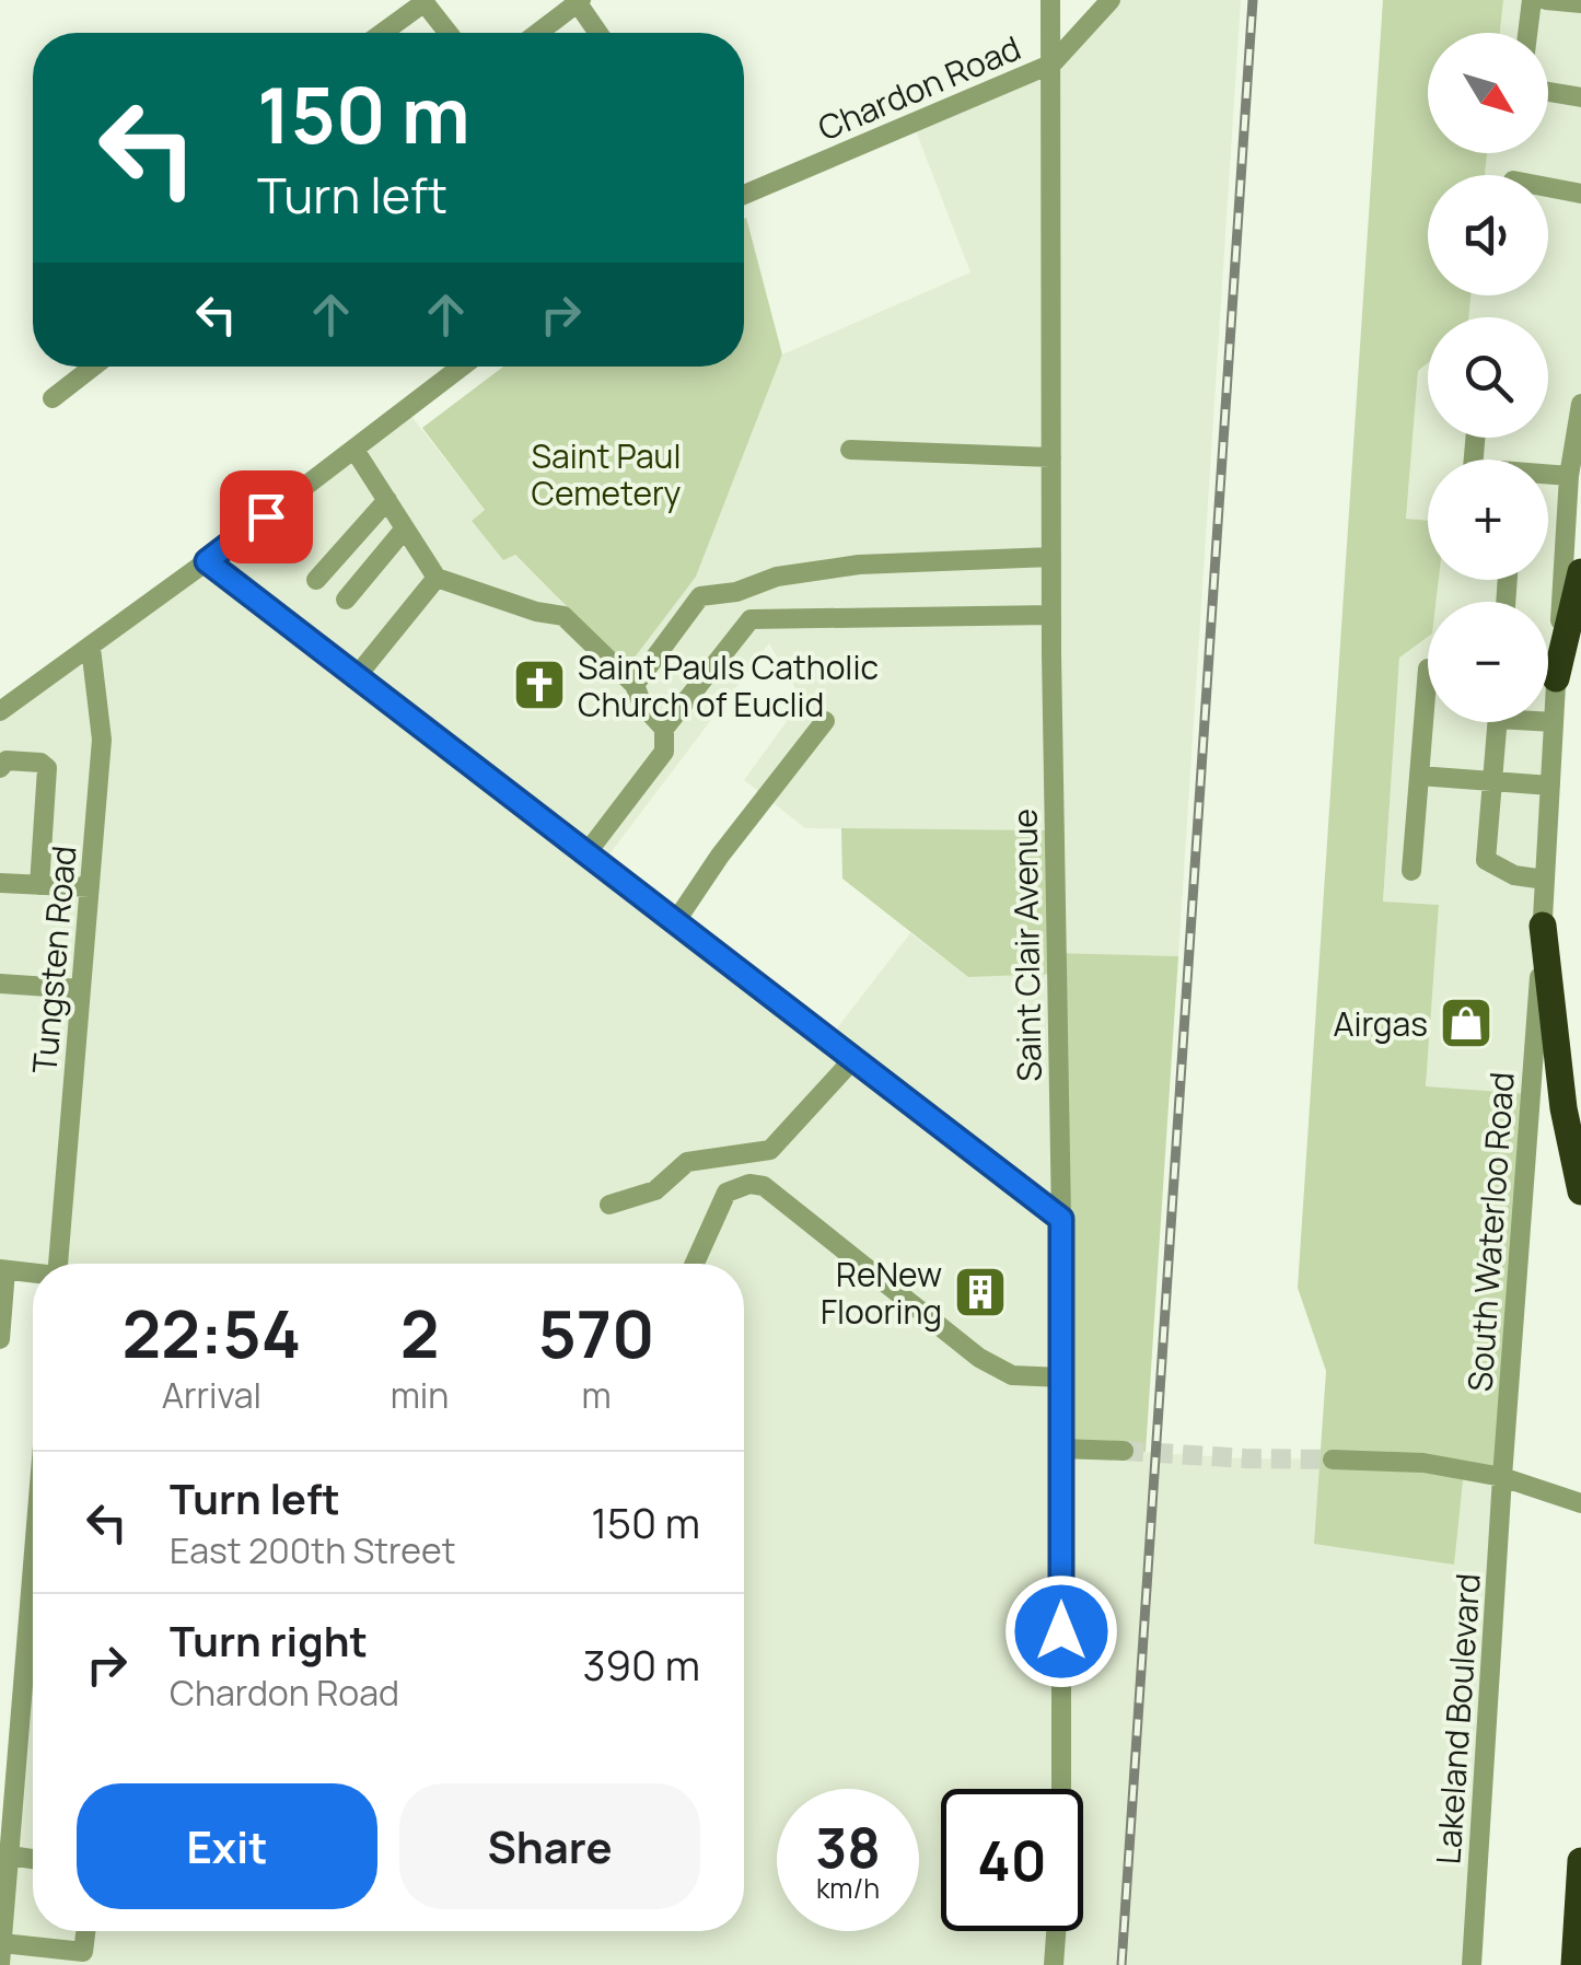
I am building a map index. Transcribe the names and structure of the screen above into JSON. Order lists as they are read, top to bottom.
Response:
{
  "streets": {
    "street": [
      "Chardon Road",
      "Saint Clair Avenue",
      "Tungsten Road",
      "South Waterloo Road",
      "Lakeland Boulevard"
    ]
  },
  "crossings": [
    ["Chardon Road", "Saint Clair Avenue"],
    ["South Waterloo Road", "Lakeland Boulevard"]
  ],
  "parks": ["Saint Paul Cemetery"],
  "places": {
    "church": ["Saint Pauls Catholic Church of Euclid"],
    "shop": ["Airgas"],
    "building": ["ReNew Flooring"]
  },
  "north": "bottom right",
  "page": {
    "map_buttons": ["+", "−"],
    "turn": ["150 m", "Turn left"],
    "eta": [
      "22:54",
      "Arrival",
      "2",
      "min",
      "570",
      "m"
    ],
    "list": [
      {
        "name": "Turn left",
        "note": "East 200th Street",
        "value": "150 m"
      },
      {
        "name": "Turn right",
        "note": "Chardon Road",
        "value": "390 m"
      }
    ],
    "buttons": ["Exit", "Share"],
    "speed": "38 km/h",
    "limit": "40"
  }
}
